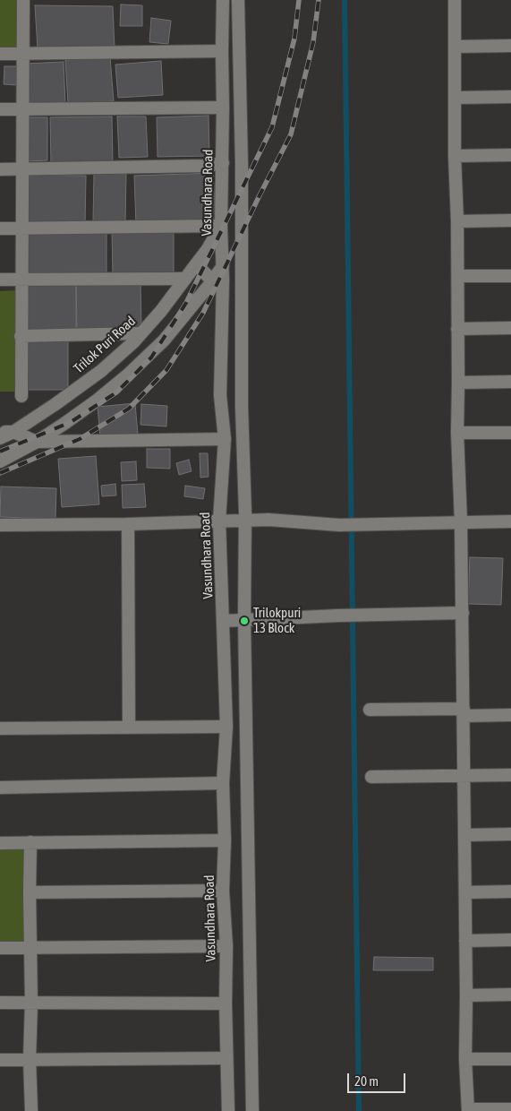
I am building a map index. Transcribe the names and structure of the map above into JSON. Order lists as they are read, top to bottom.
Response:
{
  "streets": {
    "street": ["Vasundhara Road", "Trilok Puri Road"]
  },
  "crossings": [
    ["Vasundhara Road", "Trilok Puri Road"]
  ],
  "places": ["Trilokpuri 13 Block"],
  "scale_bar": "20 m"
}
